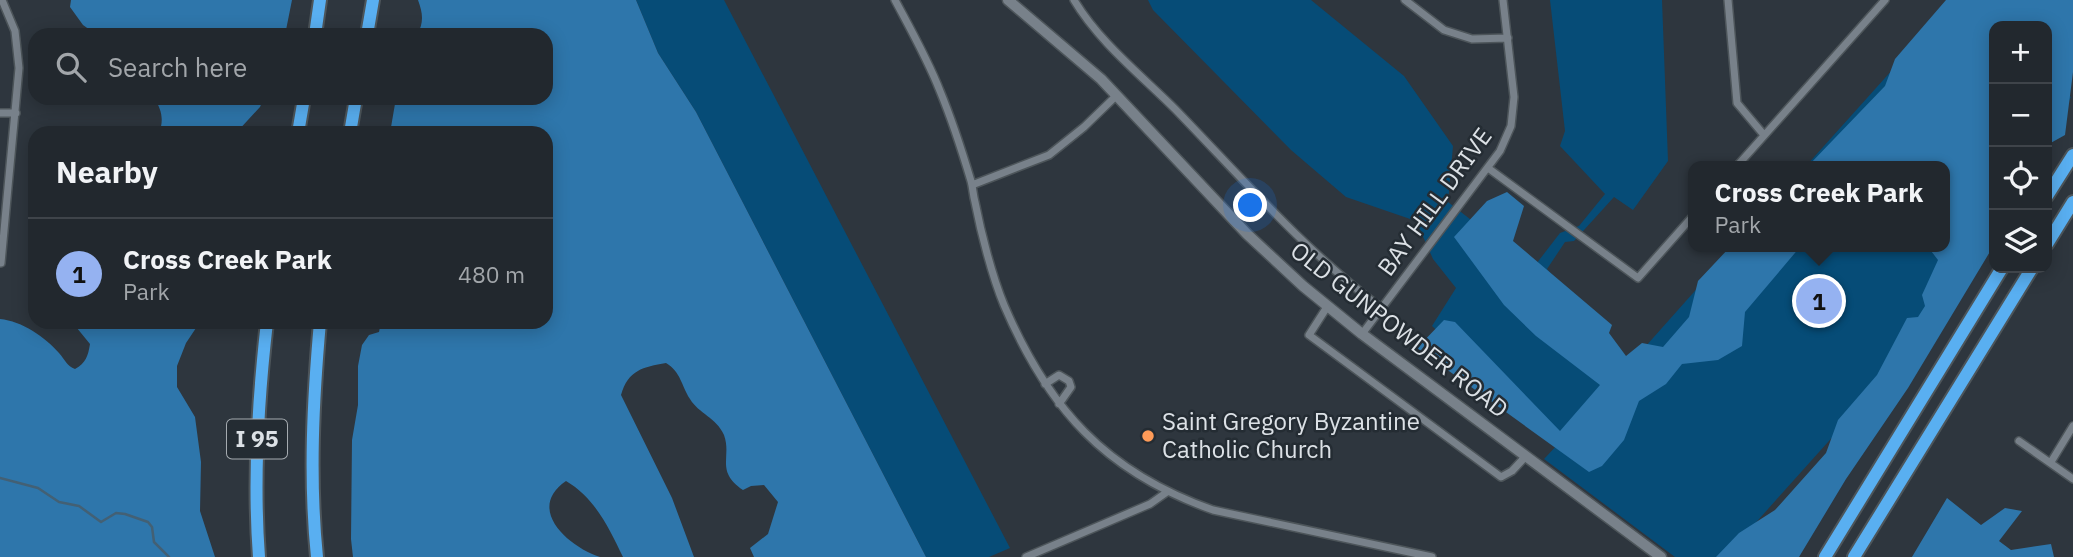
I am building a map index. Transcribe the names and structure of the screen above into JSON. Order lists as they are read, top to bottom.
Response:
{
  "streets": {
    "highway": ["I 95"],
    "main road": ["OLD GUNPOWDER ROAD"],
    "street": ["BAY HILL DRIVE"]
  },
  "crossings": [
    ["BAY HILL DRIVE", "OLD GUNPOWDER ROAD"]
  ],
  "places": ["Saint Gregory Byzantine Catholic Church"],
  "page": {
    "map_buttons": ["+", "−"],
    "search": "Search here",
    "heading": "Nearby",
    "popup": ["Cross Creek Park", "Park"],
    "list": [
      {
        "mark": "1",
        "name": "Cross Creek Park",
        "note": "Park",
        "value": "480 m"
      }
    ],
    "pins": "1"
  }
}
